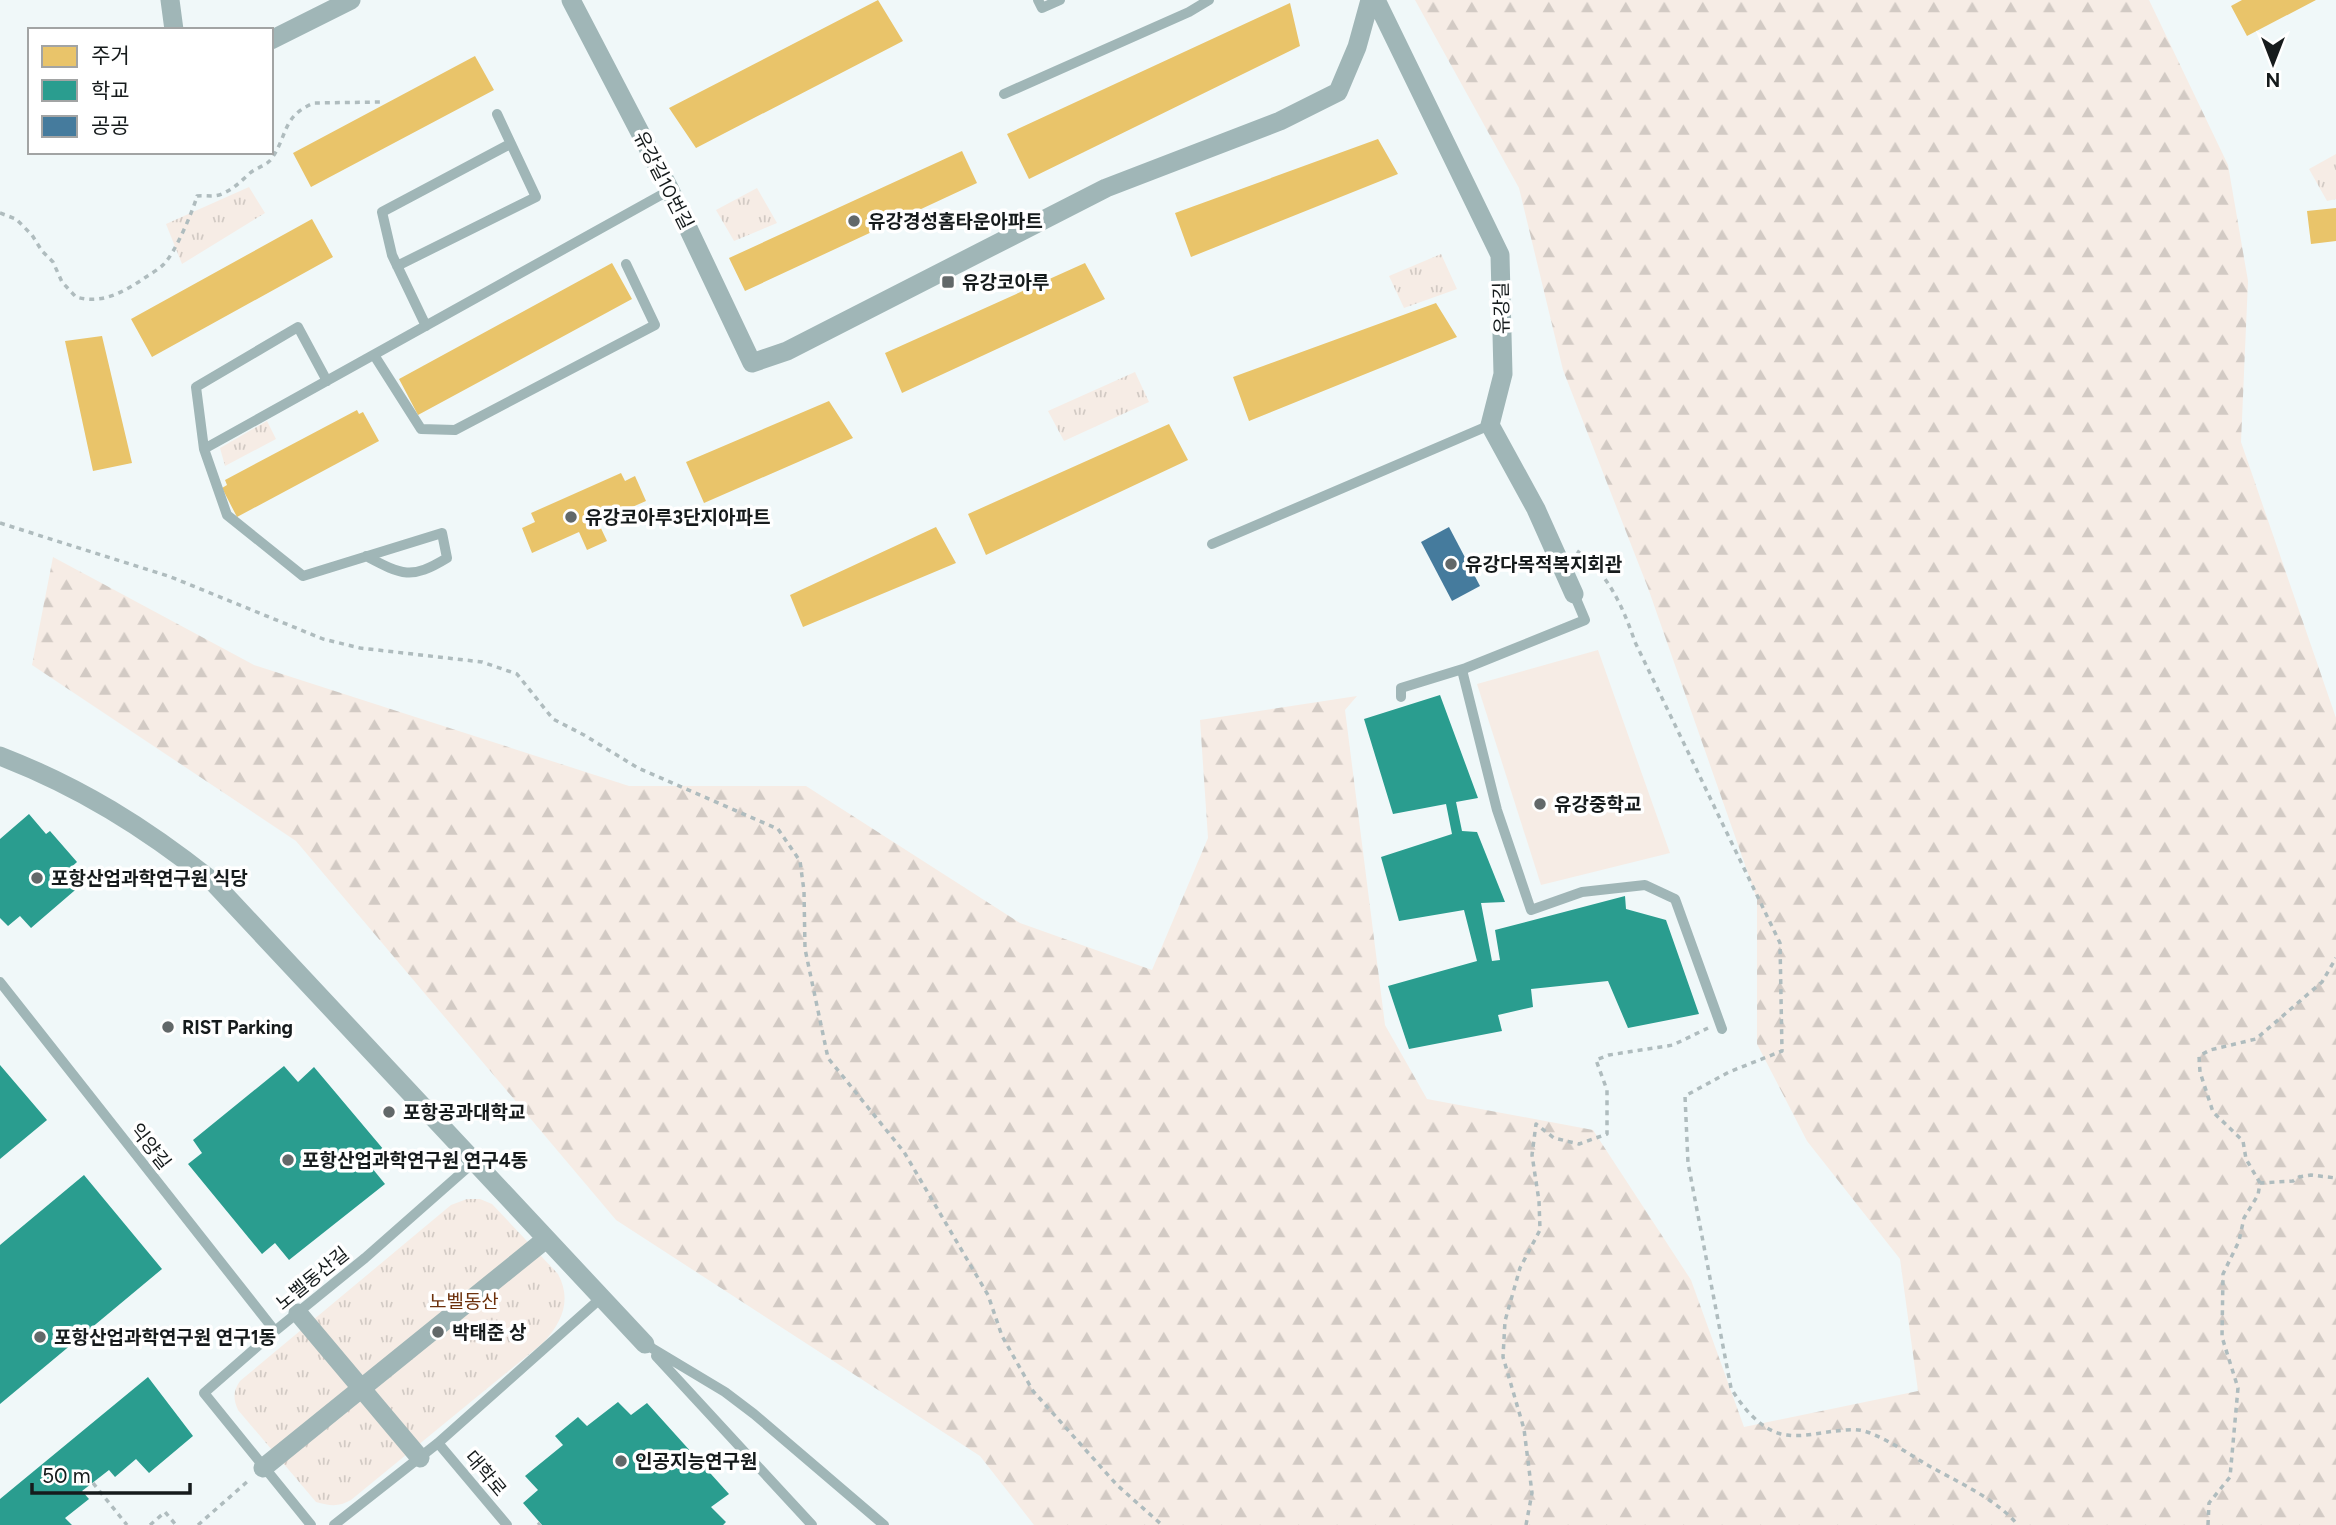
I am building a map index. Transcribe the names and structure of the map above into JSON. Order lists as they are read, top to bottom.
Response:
{
  "streets": {
    "street": ["유강길10번길", "유강길"],
    "lane": ["익양길", "노벨동산길", "대학로"]
  },
  "crossings": [
    ["익양길", "노벨동산길"]
  ],
  "parks": ["노벨동산"],
  "places": {
    "other": [
      "유강경성홈타운아파트",
      "유강코아루3단지아파트",
      "유강다목적복지회관",
      "유강중학교",
      "포항산업과학연구원 식당",
      "RIST Parking",
      "포항공과대학교",
      "포항산업과학연구원 연구4동",
      "박태준 상",
      "포항산업과학연구원 연구1동",
      "인공지능연구원"
    ],
    "transit": ["유강코아루"]
  },
  "legend": ["주거", "학교", "공공"],
  "scale_bar": "50 m",
  "north": "bottom"
}
